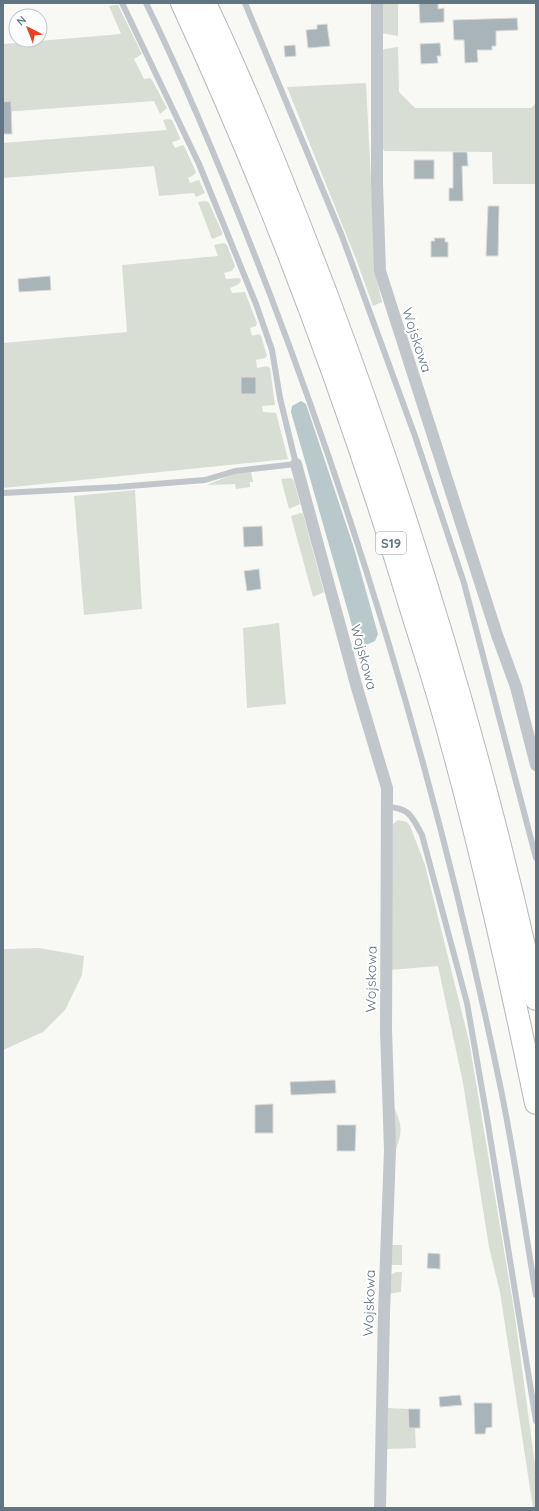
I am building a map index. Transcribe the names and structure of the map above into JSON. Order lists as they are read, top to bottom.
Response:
{
  "streets": {
    "highway": ["S19"],
    "street": ["Wojskowa"]
  },
  "north": "top left"
}
